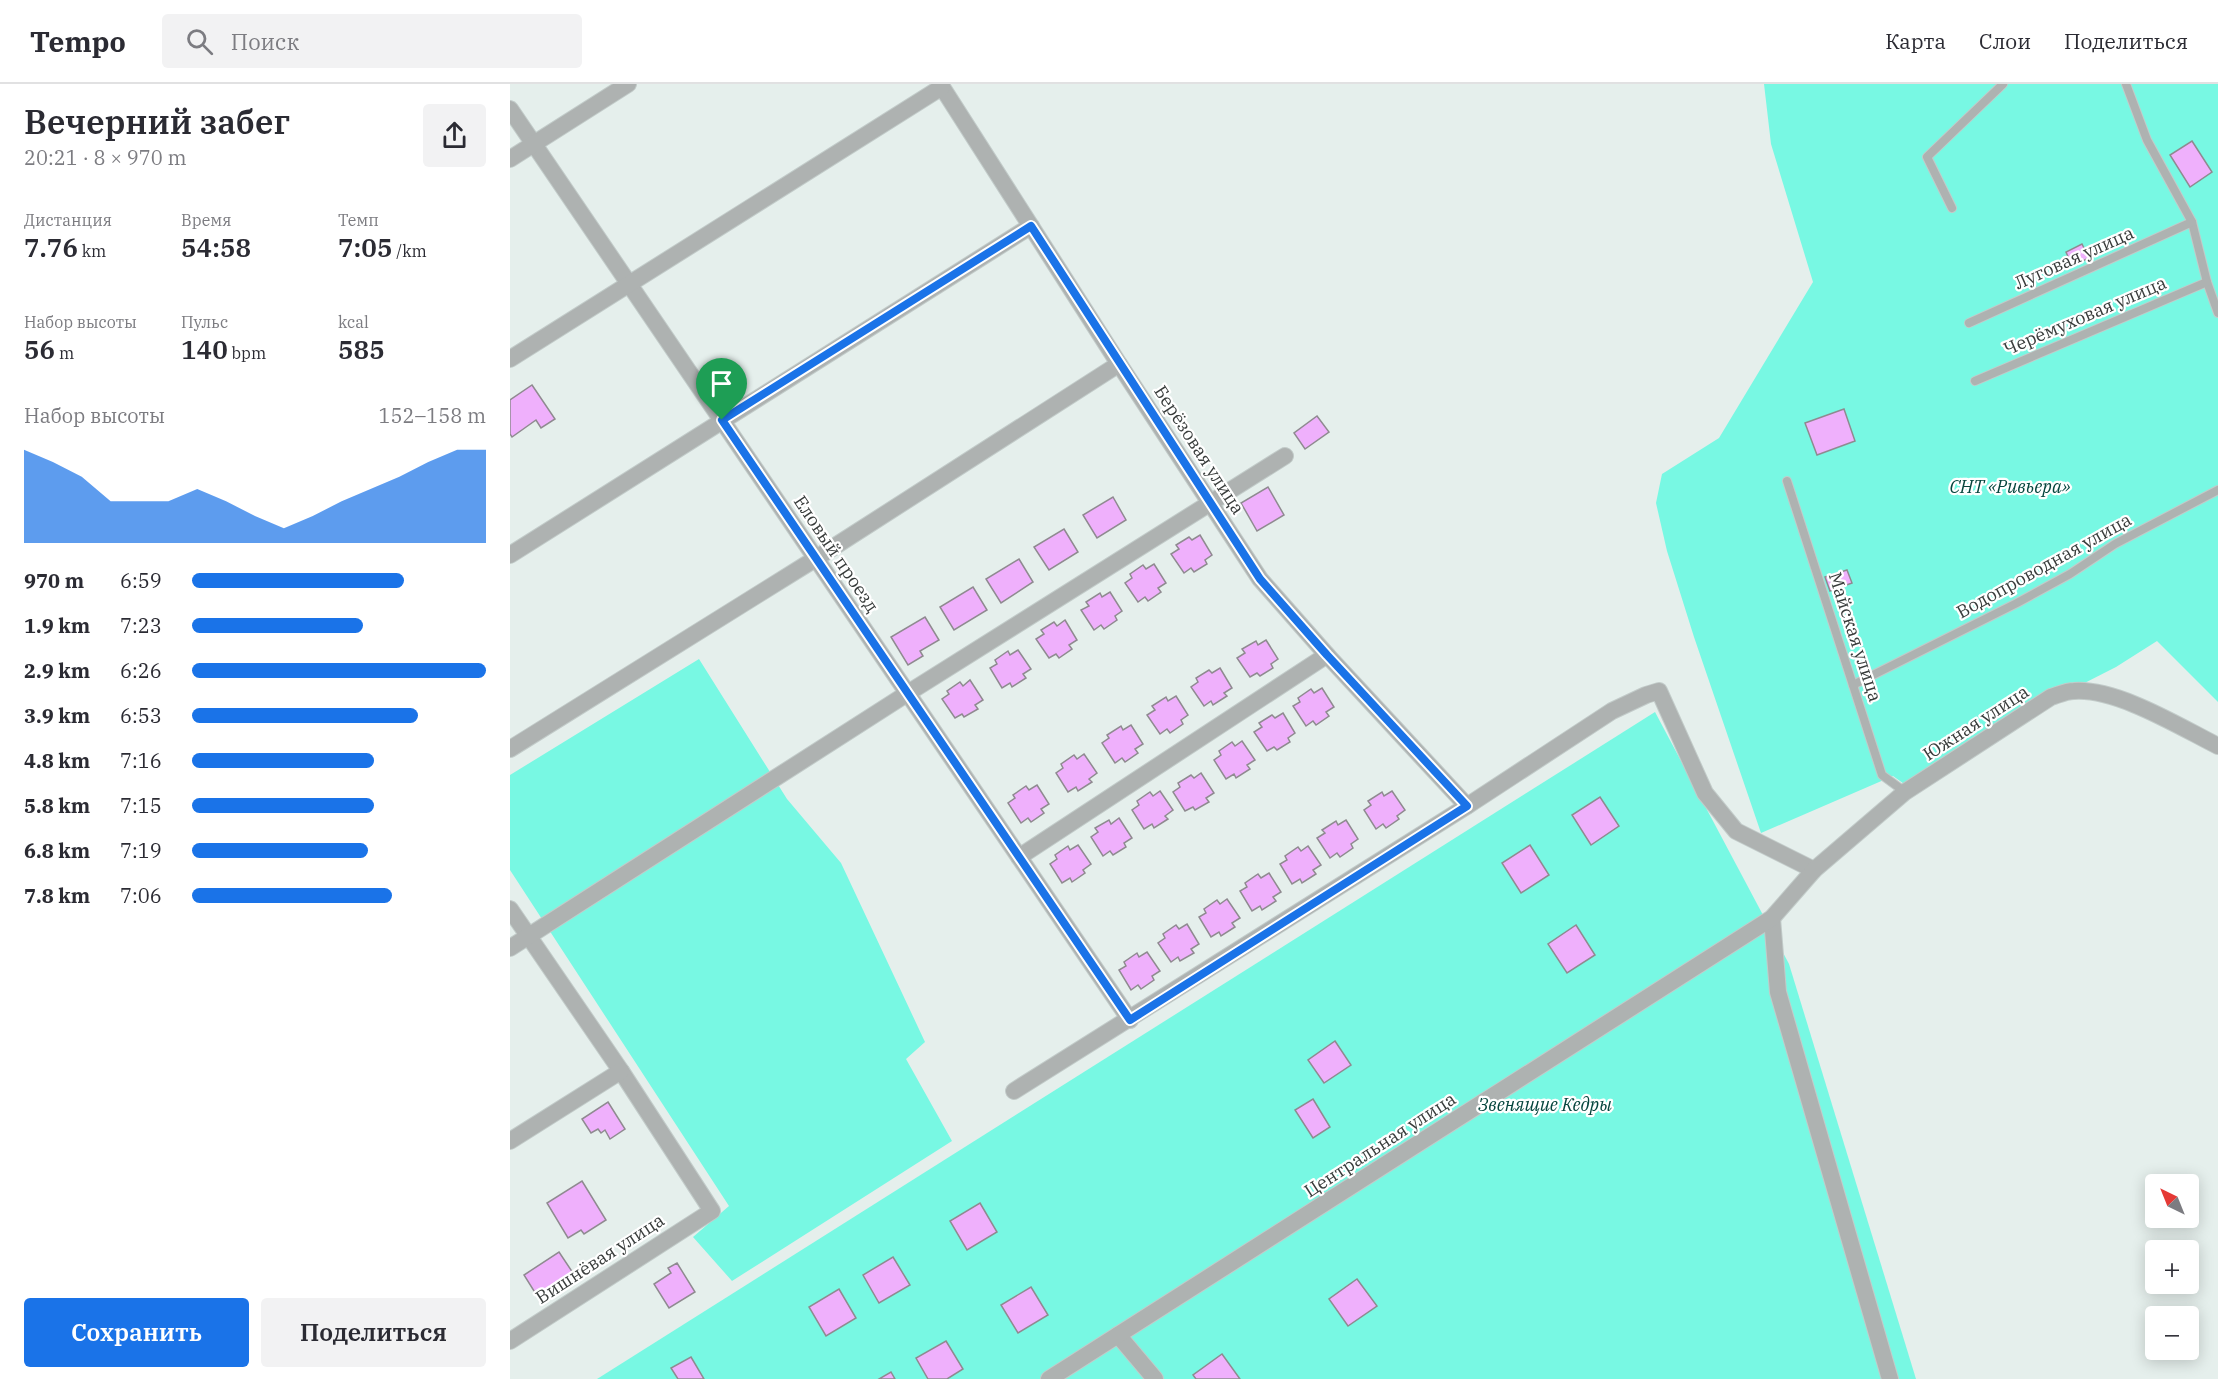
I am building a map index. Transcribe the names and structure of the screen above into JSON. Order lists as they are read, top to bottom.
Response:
{
  "streets": {
    "street": [
      "Берёзовая улица",
      "Еловый проезд",
      "Южная улица",
      "Центральная улица",
      "Вишнёвая улица"
    ],
    "lane": [
      "Луговая улица",
      "Черёмуховая улица",
      "Водопроводная улица",
      "Майская улица"
    ]
  },
  "crossings": [
    ["Водопроводная улица", "Майская улица"],
    ["Майская улица", "Южная улица"],
    ["Южная улица", "Центральная улица"]
  ],
  "parks": ["СНТ «Ривьера»", "Звенящие Кедры"],
  "north": "top left",
  "page": {
    "header": "Tempo",
    "search": "Поиск",
    "nav": ["Карта", "Слои", "Поделиться"],
    "heading": ["Вечерний забег", "20:21 · 8 × 970 m"],
    "stats": [
      ["Дистанция", "7.76 km"],
      ["Время", "54:58"],
      ["Темп", "7:05 /km"],
      ["Набор высоты", "56 m"],
      ["Пульс", "140 bpm"],
      ["kcal", "585"]
    ],
    "chart": ["Набор высоты", "152–158 m"],
    "list": [
      {
        "name": "970 m",
        "note": "6:59"
      },
      {
        "name": "1.9 km",
        "note": "7:23"
      },
      {
        "name": "2.9 km",
        "note": "6:26"
      },
      {
        "name": "3.9 km",
        "note": "6:53"
      },
      {
        "name": "4.8 km",
        "note": "7:16"
      },
      {
        "name": "5.8 km",
        "note": "7:15"
      },
      {
        "name": "6.8 km",
        "note": "7:19"
      },
      {
        "name": "7.8 km",
        "note": "7:06"
      }
    ],
    "map_buttons": ["+", "−"],
    "buttons": ["Сохранить", "Поделиться"]
  }
}
